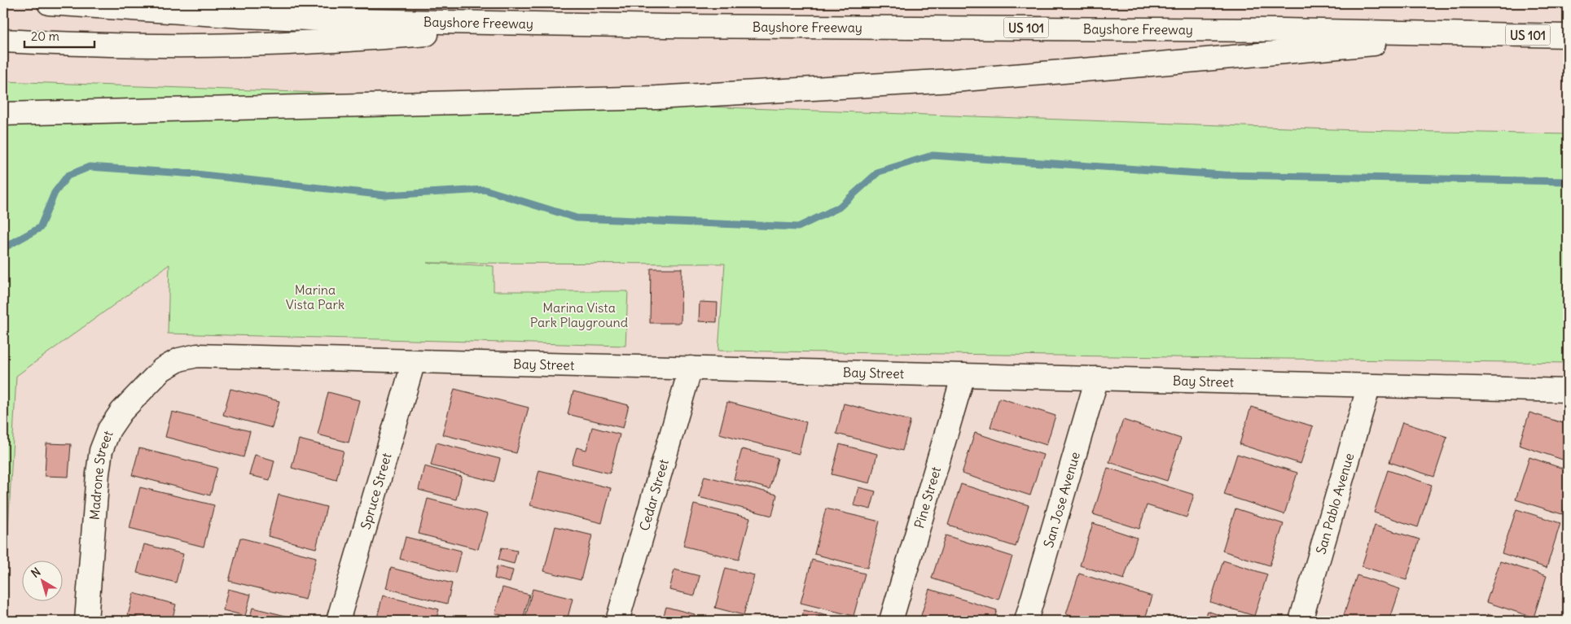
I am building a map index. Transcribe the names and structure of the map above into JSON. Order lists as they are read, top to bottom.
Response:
{
  "streets": {
    "main road": [
      "Bayshore Freeway",
      "US 101",
      "Bay Street",
      "Madrone Street",
      "Spruce Street",
      "Cedar Street",
      "Pine Street",
      "San Jose Avenue",
      "San Pablo Avenue"
    ]
  },
  "crossings": [
    ["Bay Street", "Madrone Street"],
    ["Bay Street", "Spruce Street"],
    ["Bay Street", "Cedar Street"],
    ["Bay Street", "Pine Street"],
    ["Bay Street", "San Jose Avenue"],
    ["Bay Street", "San Pablo Avenue"]
  ],
  "parks": ["Marina Vista Park", "Marina Vista Park Playground"],
  "scale_bar": "20 m",
  "north": "top left"
}
